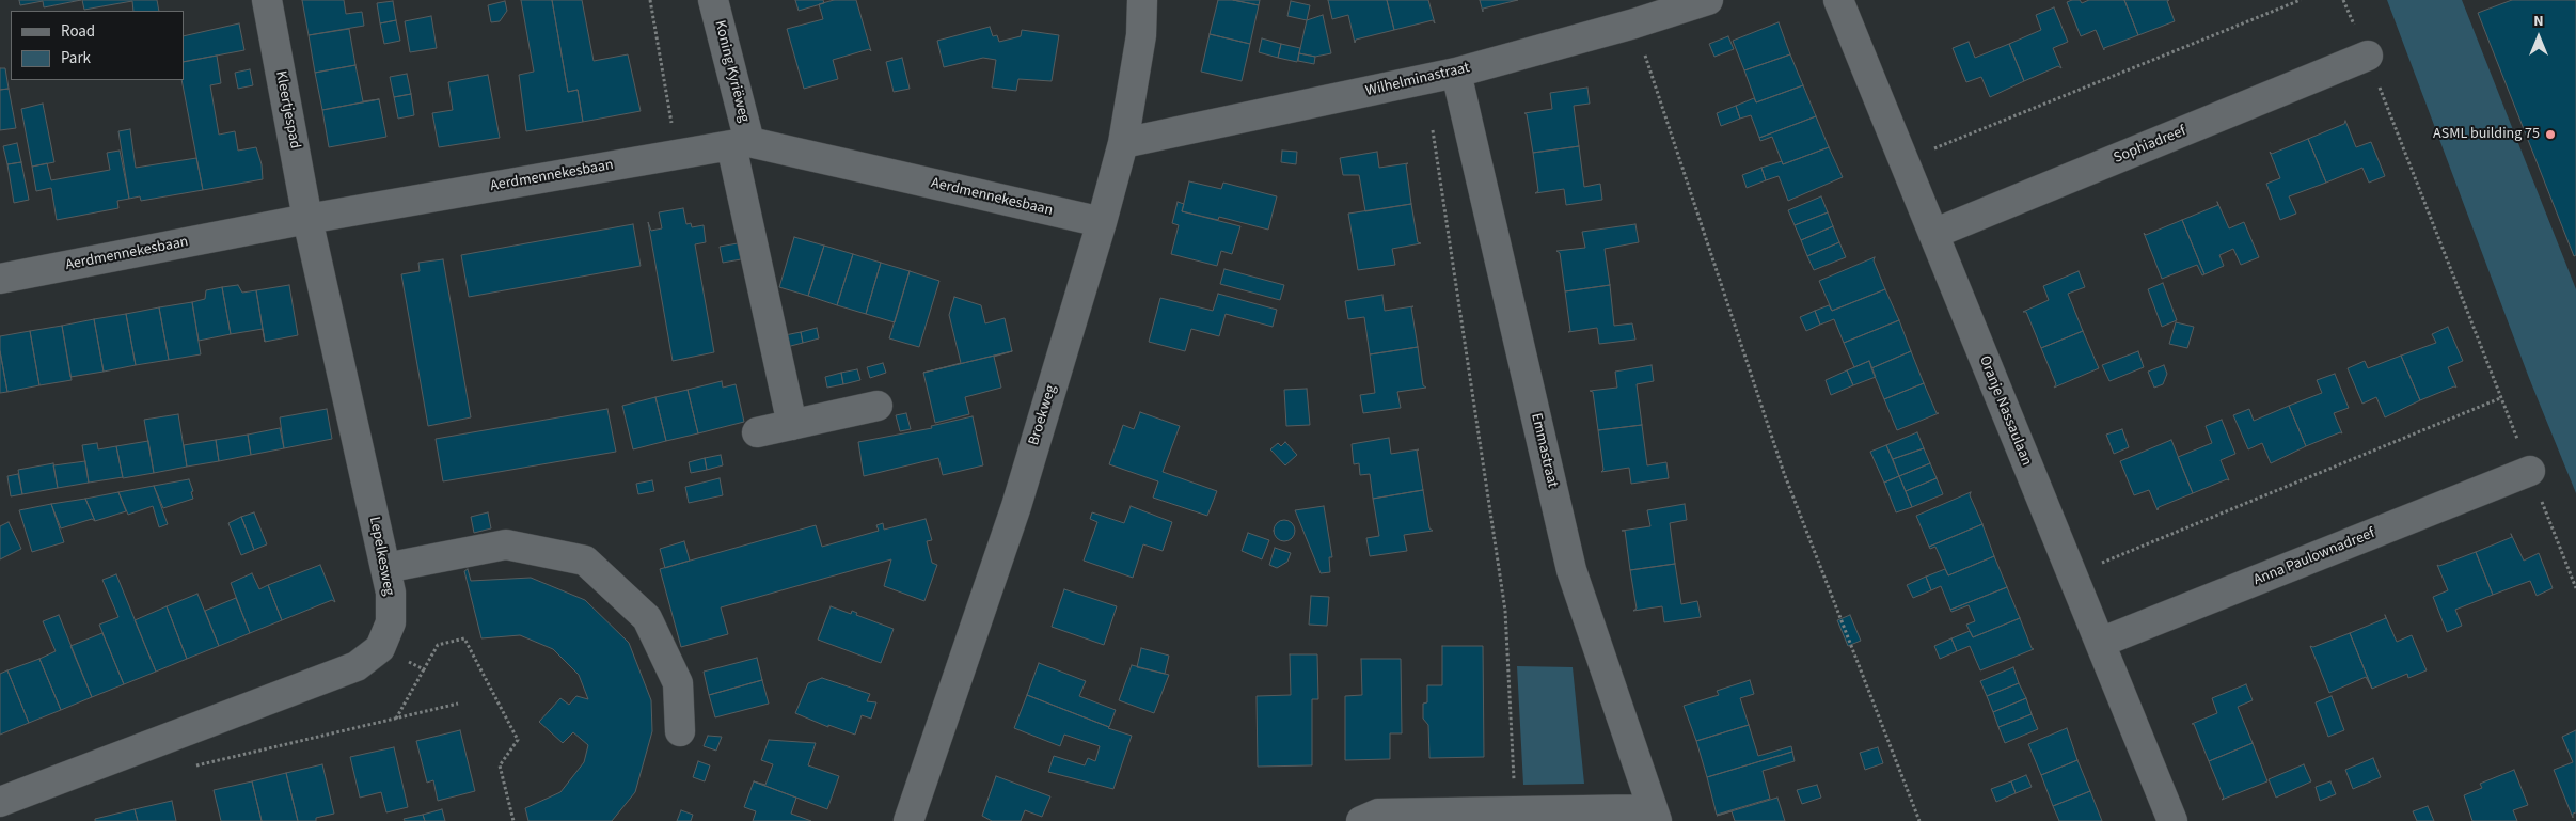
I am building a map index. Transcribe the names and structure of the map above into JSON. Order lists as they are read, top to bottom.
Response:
{
  "streets": {
    "street": [
      "Koning Kyriëweg",
      "Wilhelminastraat",
      "Kleertjespad",
      "Sophiadreef",
      "Aerdmennekesbaan",
      "Oranje Nassaulaan",
      "Broekweg",
      "Emmastraat",
      "Lepelkesweg",
      "Anna Paulownadreef"
    ]
  },
  "crossings": [
    ["Koning Kyriëweg", "Aerdmennekesbaan"],
    ["Wilhelminastraat", "Broekweg"],
    ["Wilhelminastraat", "Emmastraat"],
    ["Kleertjespad", "Aerdmennekesbaan"],
    ["Kleertjespad", "Lepelkesweg"],
    ["Sophiadreef", "Oranje Nassaulaan"],
    ["Aerdmennekesbaan", "Broekweg"],
    ["Aerdmennekesbaan", "Lepelkesweg"],
    ["Oranje Nassaulaan", "Anna Paulownadreef"]
  ],
  "places": ["ASML building 75"],
  "legend": ["Road", "Park"],
  "north": "top"
}
